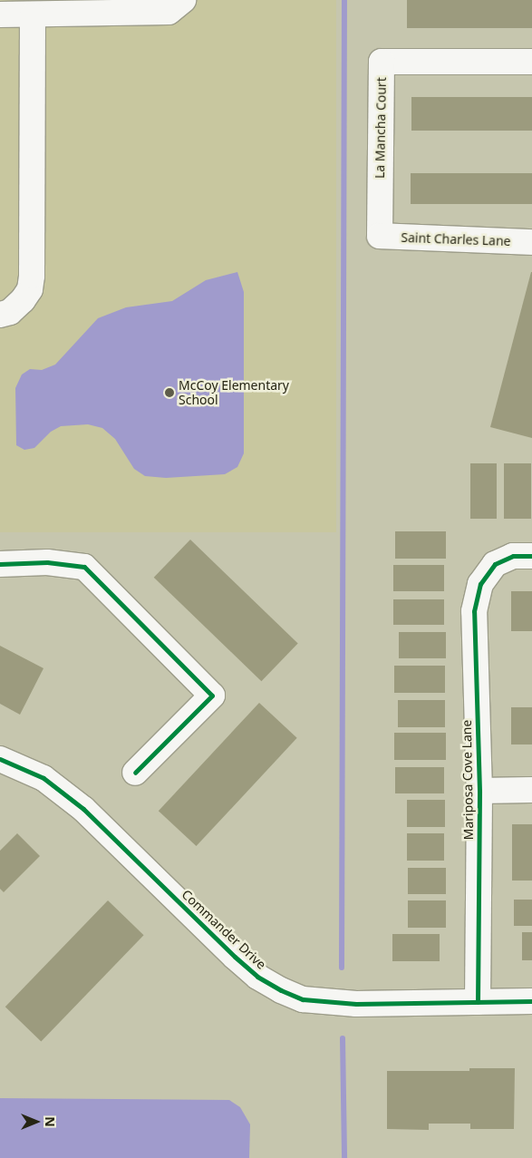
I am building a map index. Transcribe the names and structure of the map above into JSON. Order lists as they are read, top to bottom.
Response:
{
  "streets": {
    "street": [
      "La Mancha Court",
      "Saint Charles Lane",
      "Mariposa Cove Lane",
      "Commander Drive"
    ]
  },
  "crossings": [
    ["La Mancha Court", "Saint Charles Lane"],
    ["Mariposa Cove Lane", "Commander Drive"]
  ],
  "places": ["McCoy Elementary School"],
  "north": "right"
}
